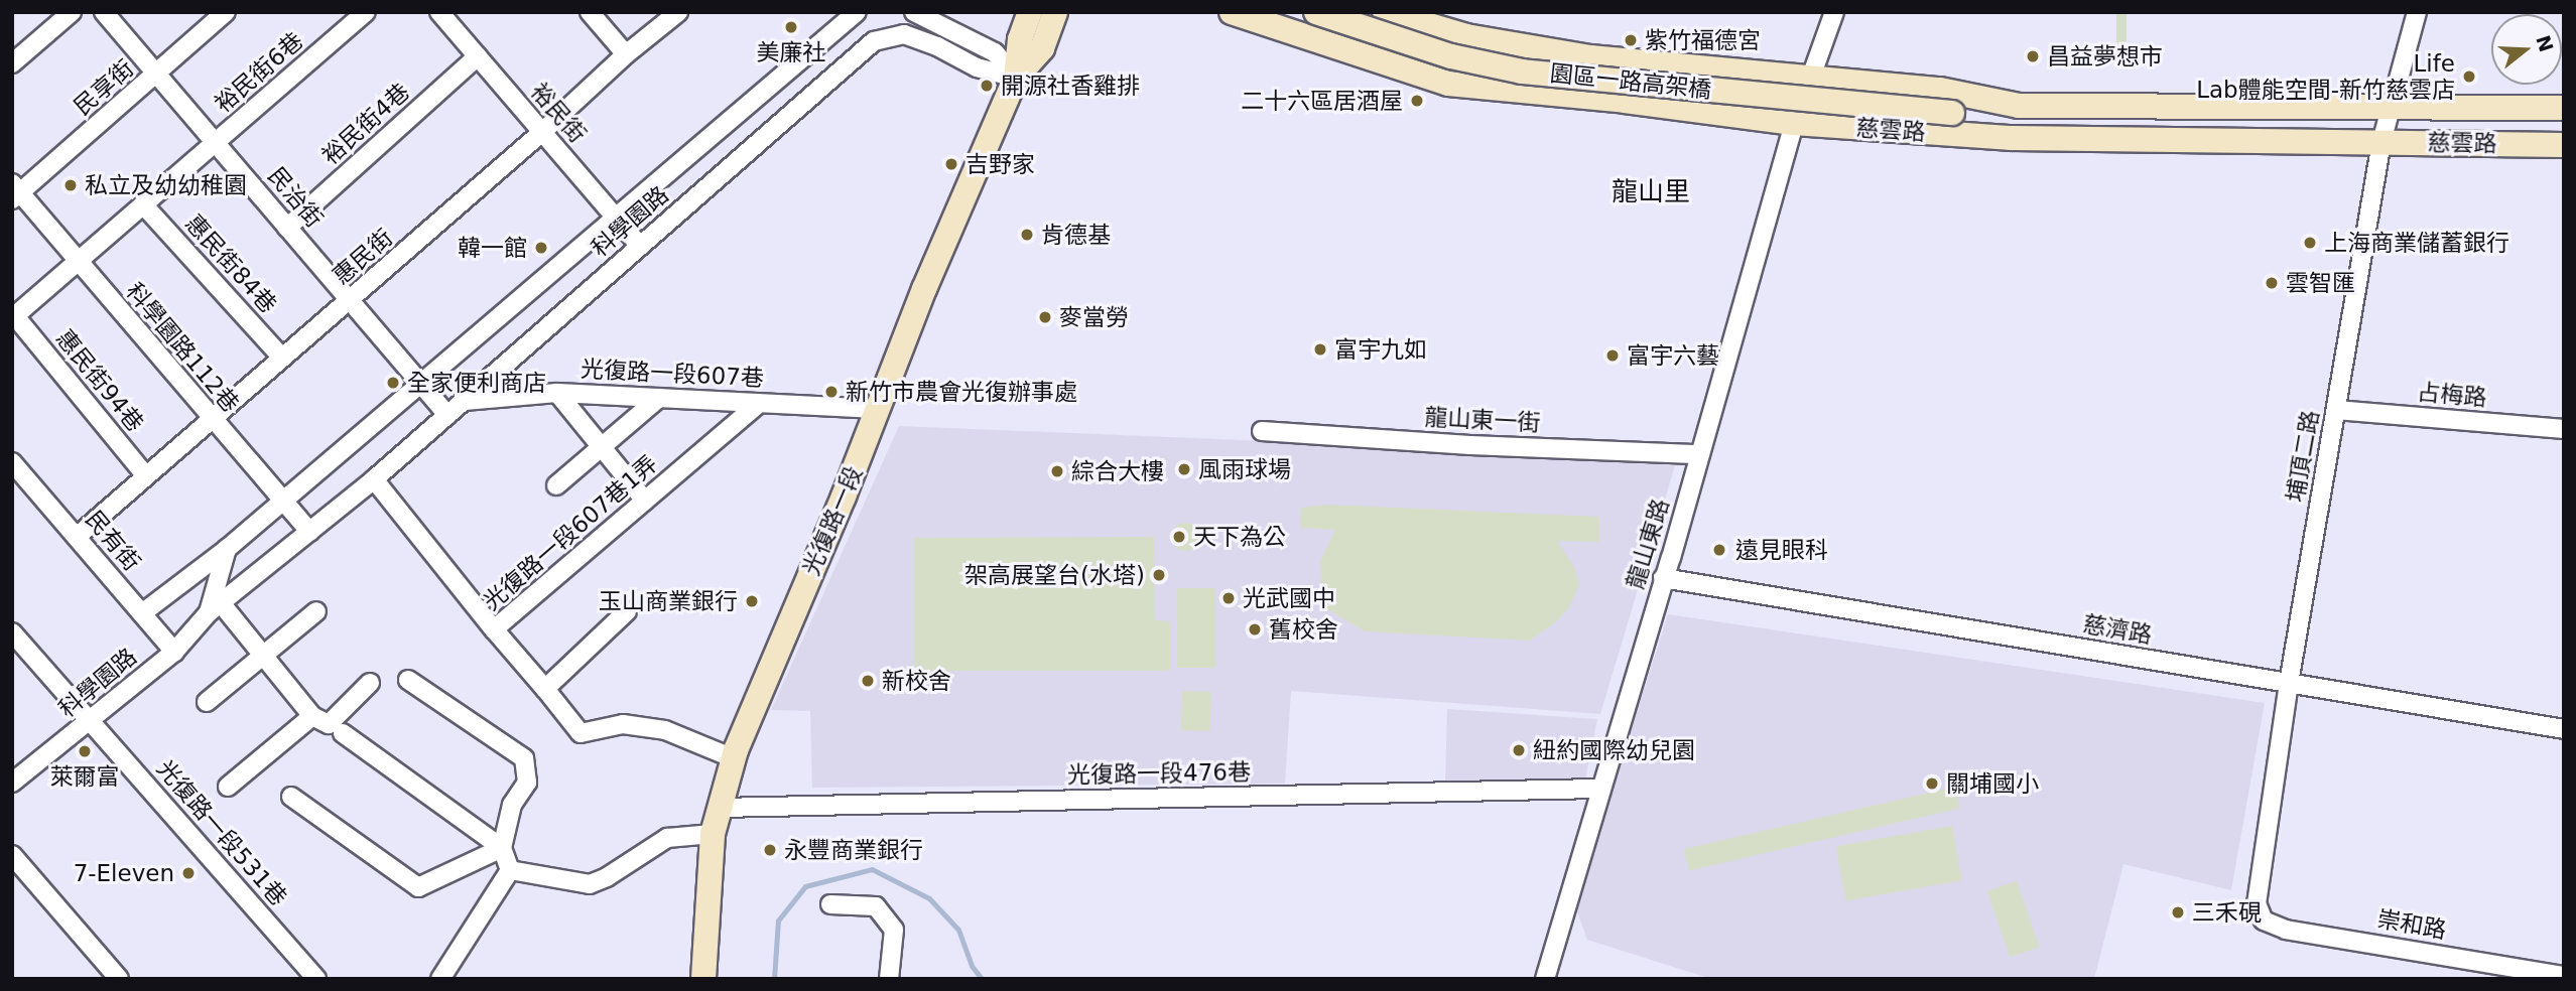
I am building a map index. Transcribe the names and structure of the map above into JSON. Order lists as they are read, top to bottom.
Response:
{
  "streets": {
    "main road": ["園區一路高架橋", "慈雲路", "光復路一段"],
    "street": [
      "裕民街6巷",
      "民享街",
      "裕民街",
      "裕民街4巷",
      "民治街",
      "科學園路",
      "惠民街",
      "惠民街84巷",
      "科學園路112巷",
      "光復路一段607巷",
      "惠民街94巷",
      "占梅路",
      "龍山東一街",
      "埔頂二路",
      "光復路一段607巷1弄",
      "民有街",
      "龍山東路",
      "慈濟路",
      "光復路一段476巷",
      "光復路一段531巷",
      "崇和路"
    ]
  },
  "crossings": [
    ["裕民街6巷", "民治街"],
    ["裕民街6巷", "惠民街84巷"],
    ["裕民街6巷", "科學園路112巷"],
    ["裕民街6巷", "惠民街94巷"],
    ["民享街", "民治街"],
    ["民享街", "科學園路112巷"],
    ["裕民街", "裕民街4巷"],
    ["裕民街", "科學園路"],
    ["裕民街", "惠民街"],
    ["裕民街4巷", "民治街"],
    ["慈雲路", "埔頂二路"],
    ["慈雲路", "龍山東路"],
    ["民治街", "科學園路"],
    ["民治街", "惠民街"],
    ["科學園路", "科學園路112巷"],
    ["科學園路", "光復路一段607巷"],
    ["科學園路", "光復路一段"],
    ["科學園路", "民有街"],
    ["科學園路", "光復路一段531巷"],
    ["惠民街", "惠民街84巷"],
    ["惠民街", "科學園路112巷"],
    ["惠民街", "惠民街94巷"],
    ["惠民街", "民有街"],
    ["光復路一段607巷", "光復路一段"],
    ["光復路一段607巷", "光復路一段607巷1弄"],
    ["占梅路", "埔頂二路"],
    ["龍山東一街", "龍山東路"],
    ["埔頂二路", "慈濟路"],
    ["埔頂二路", "崇和路"],
    ["光復路一段", "光復路一段607巷1弄"],
    ["光復路一段", "光復路一段476巷"],
    ["龍山東路", "慈濟路"],
    ["龍山東路", "光復路一段476巷"]
  ],
  "districts": ["龍山里"],
  "places": [
    "美廉社",
    "紫竹福德宮",
    "昌益夢想市",
    "Life Lab體能空間-新竹慈雲店",
    "開源社香雞排",
    "二十六區居酒屋",
    "吉野家",
    "私立及幼幼稚園",
    "肯德基",
    "上海商業儲蓄銀行",
    "韓一館",
    "雲智匯",
    "麥當勞",
    "富宇九如",
    "富宇六藝",
    "全家便利商店",
    "新竹市農會光復辦事處",
    "風雨球場",
    "綜合大樓",
    "天下為公",
    "遠見眼科",
    "架高展望台(水塔)",
    "光武國中",
    "玉山商業銀行",
    "舊校舍",
    "新校舍",
    "紐約國際幼兒園",
    "萊爾富",
    "關埔國小",
    "永豐商業銀行",
    "7-Eleven",
    "三禾硯"
  ],
  "north": "right"
}
